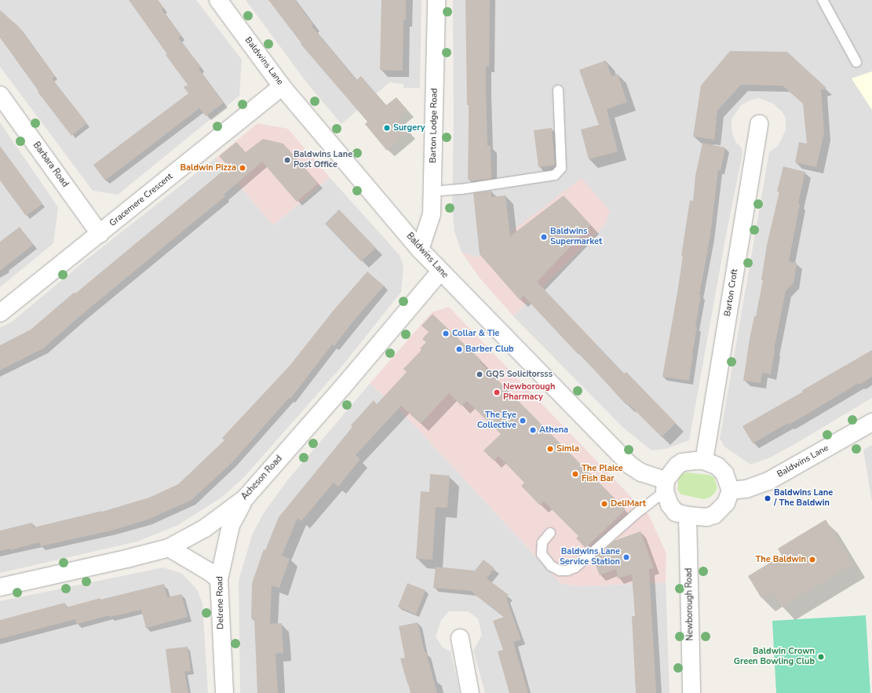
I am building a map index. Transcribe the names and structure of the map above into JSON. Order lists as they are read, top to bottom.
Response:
{
  "streets": {
    "street": [
      "Baldwins Lane",
      "Barton Lodge Road",
      "Barbara Road",
      "Gracemere Crescent",
      "Barton Croft",
      "Acheson Road",
      "Delrene Road",
      "Newborough Road"
    ]
  },
  "crossings": [
    ["Baldwins Lane", "Barton Lodge Road"],
    ["Baldwins Lane", "Gracemere Crescent"],
    ["Baldwins Lane", "Barton Croft"],
    ["Baldwins Lane", "Acheson Road"],
    ["Baldwins Lane", "Newborough Road"],
    ["Barbara Road", "Gracemere Crescent"],
    ["Barton Croft", "Newborough Road"],
    ["Acheson Road", "Delrene Road"]
  ],
  "places": [
    "Surgery",
    "Baldwins Lane Post Office",
    "Baldwin Pizza",
    "Baldwins Supermarket",
    "Collar & Tie",
    "Barber Club",
    "GQS Solicitorsss",
    "Newborough Pharmacy",
    "The Eye Collective",
    "Athena",
    "Simla",
    "The Plaice Fish Bar",
    "Baldwins Lane / The Baldwin",
    "DeliMart",
    "Baldwins Lane Service Station",
    "The Baldwin",
    "Baldwin Crown Green Bowling Club"
  ]
}
